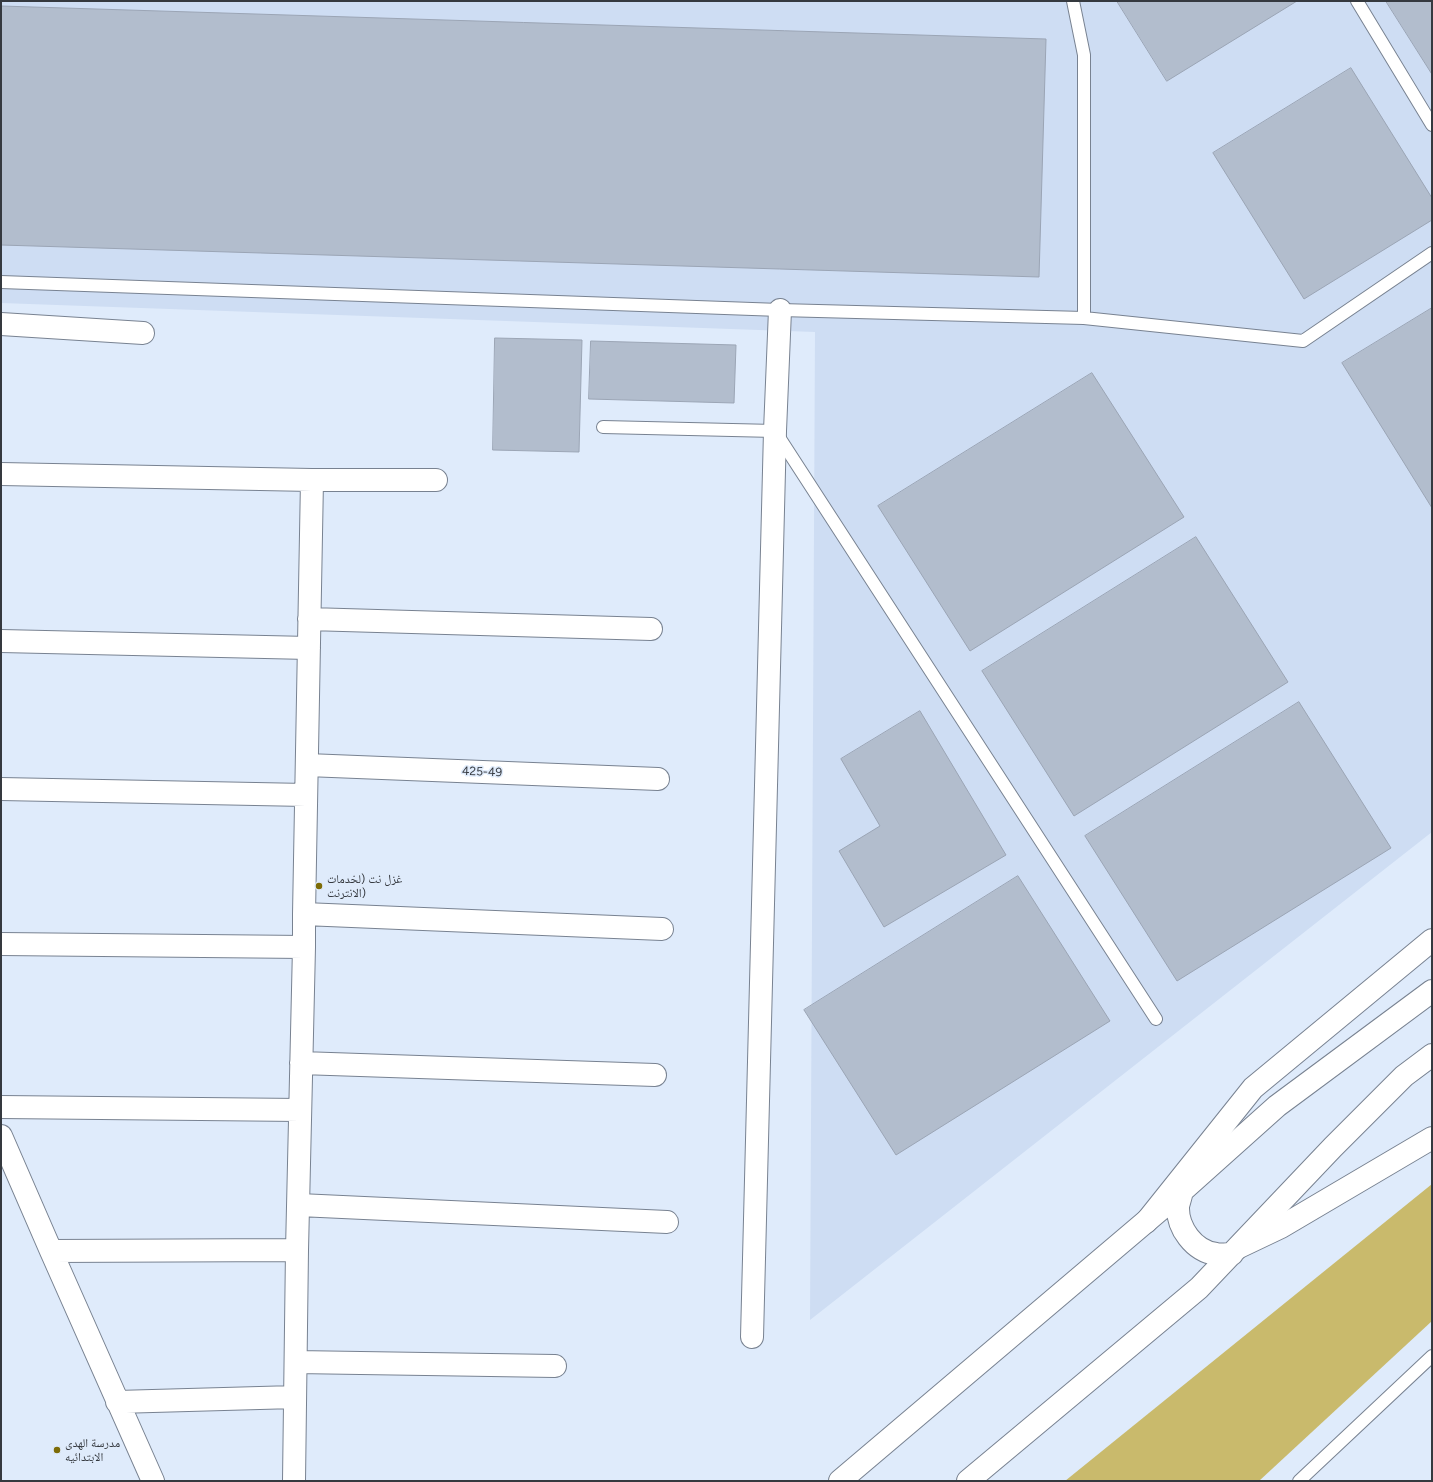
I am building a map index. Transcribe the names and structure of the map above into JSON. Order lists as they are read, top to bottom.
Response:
{
  "streets": {
    "main road": ["425-49"]
  },
  "places": ["غزل نت (لخدمات الانترنت)", "مدرسة الهدى الابتدائيه"]
}
